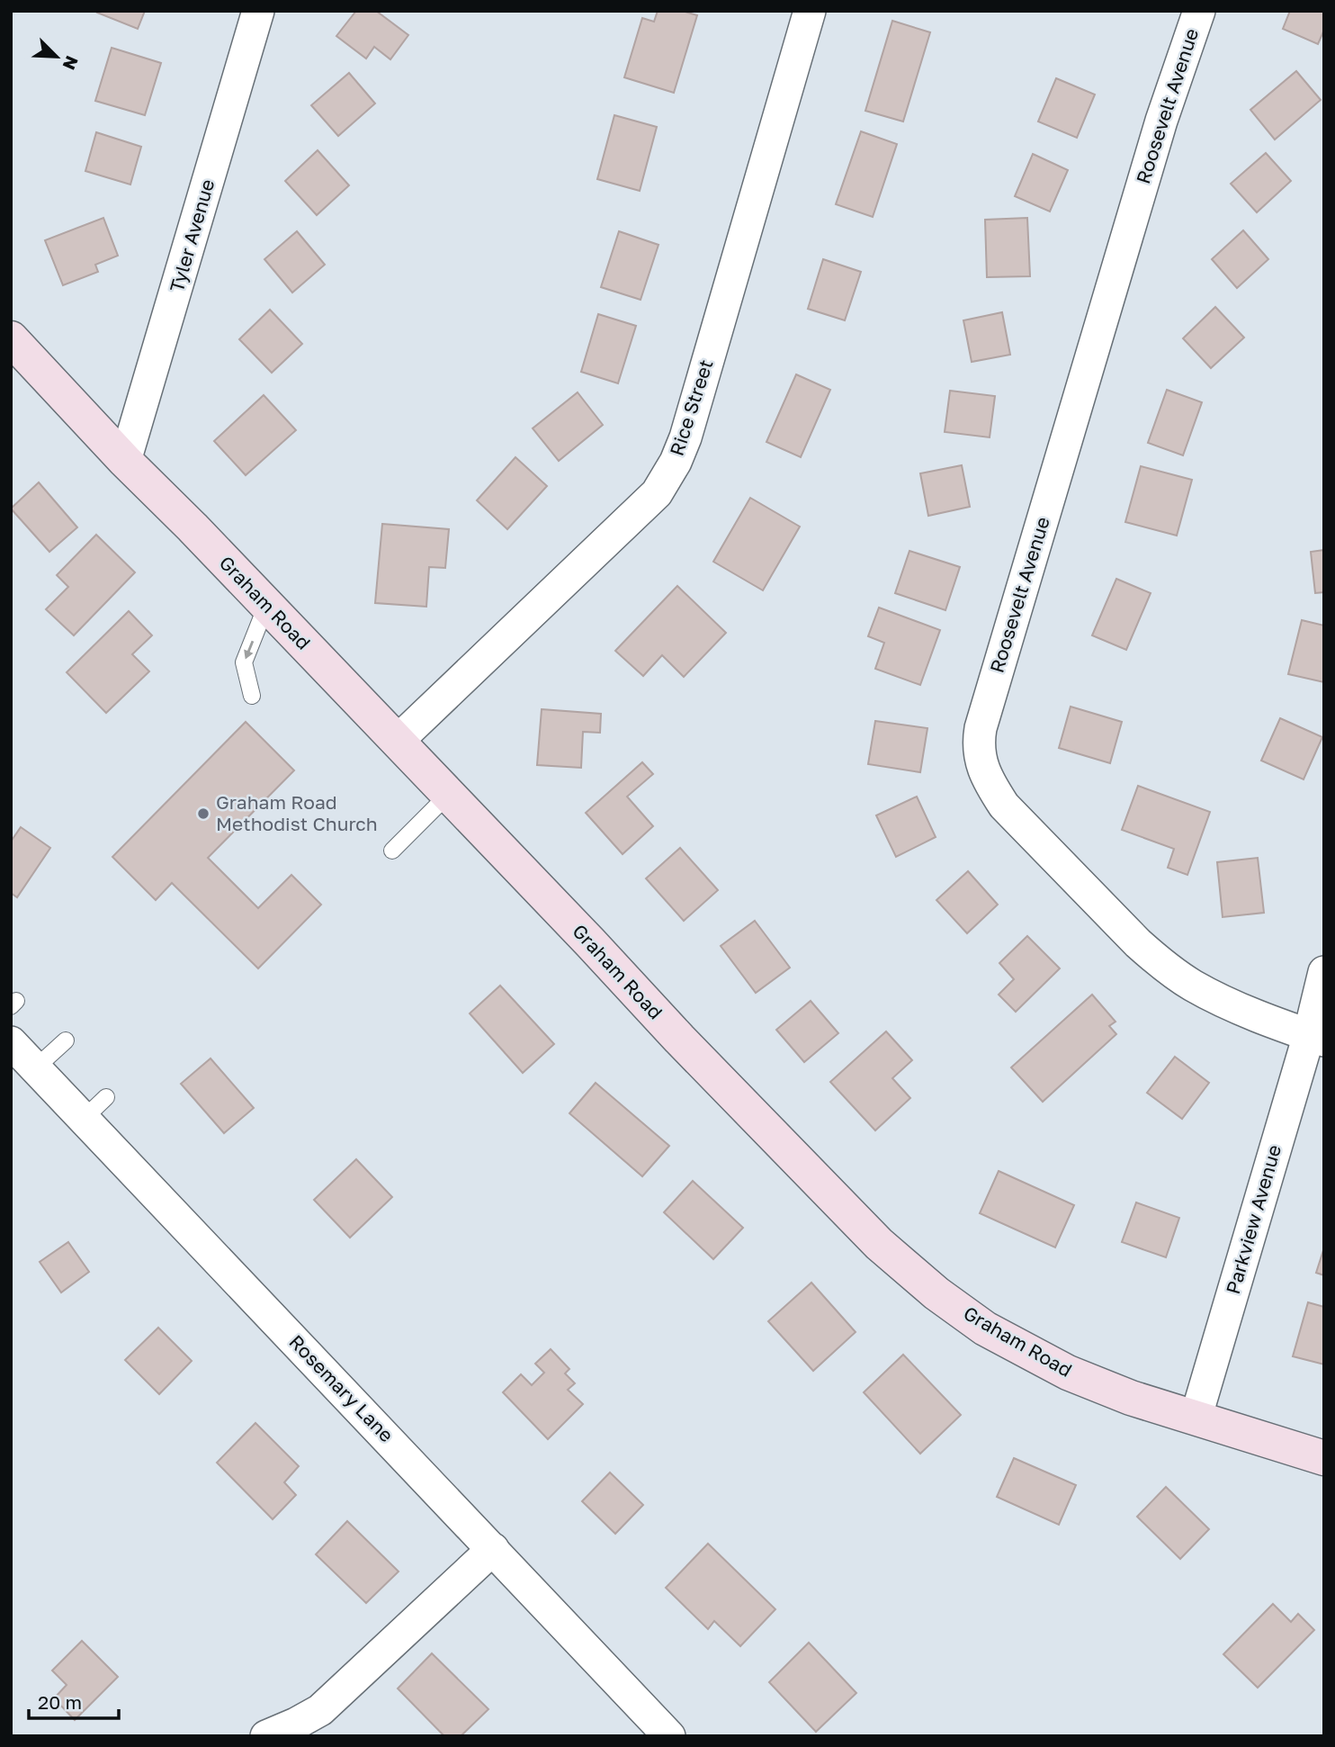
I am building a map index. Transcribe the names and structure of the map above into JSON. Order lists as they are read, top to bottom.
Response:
{
  "streets": {
    "street": [
      "Roosevelt Avenue",
      "Tyler Avenue",
      "Rice Street",
      "Graham Road",
      "Parkview Avenue",
      "Rosemary Lane"
    ]
  },
  "crossings": [
    ["Roosevelt Avenue", "Parkview Avenue"],
    ["Tyler Avenue", "Graham Road"],
    ["Rice Street", "Graham Road"],
    ["Graham Road", "Parkview Avenue"]
  ],
  "places": ["Graham Road Methodist Church"],
  "scale_bar": "20 m",
  "north": "bottom right"
}
